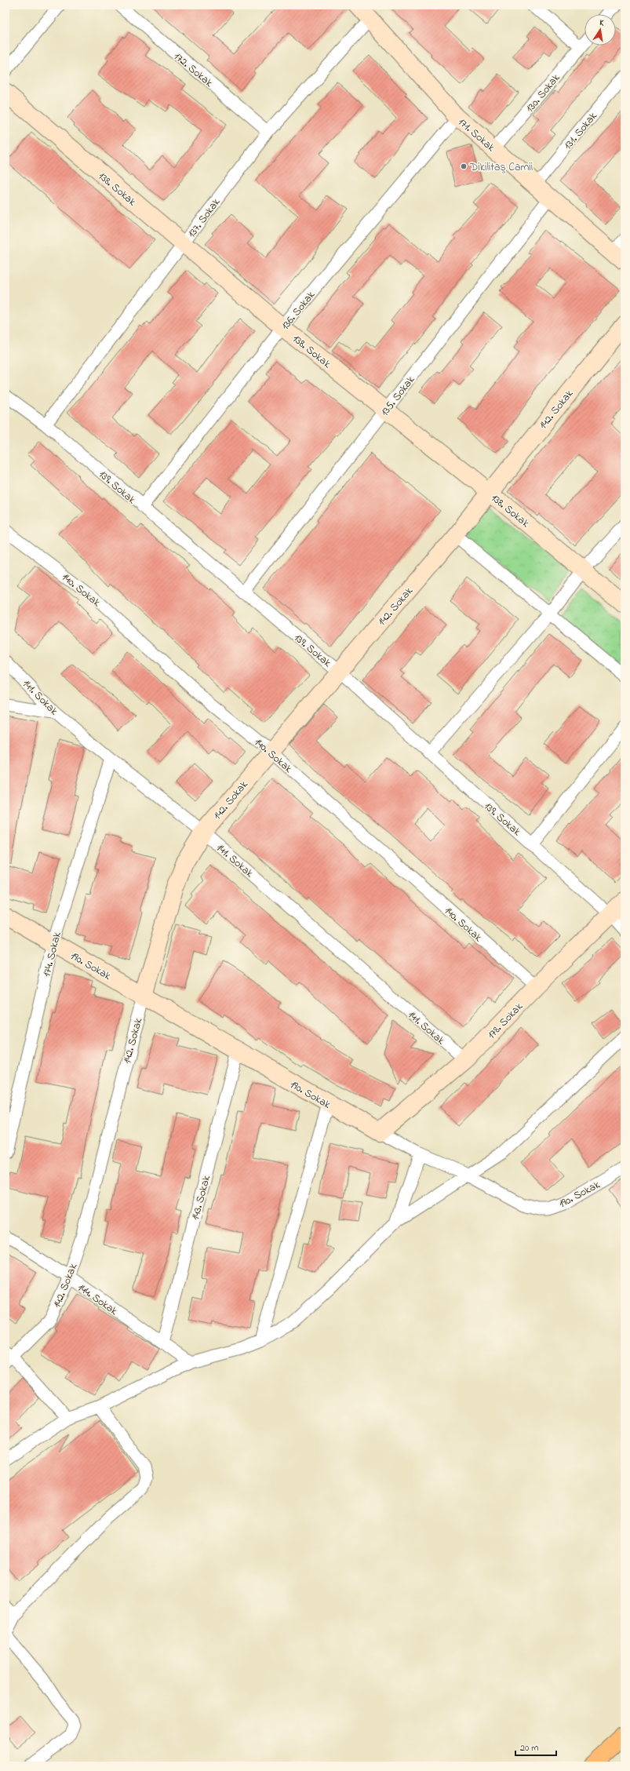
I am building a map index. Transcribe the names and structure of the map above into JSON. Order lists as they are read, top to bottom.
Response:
{
  "streets": {
    "street": [
      "172. Sokak",
      "130. Sokak",
      "131. Sokak",
      "171. Sokak",
      "138. Sokak",
      "137. Sokak",
      "136. Sokak",
      "135. Sokak",
      "142. Sokak",
      "139. Sokak",
      "140. Sokak",
      "141. Sokak",
      "174. Sokak",
      "190. Sokak",
      "178. Sokak",
      "143. Sokak",
      "144. Sokak"
    ]
  },
  "crossings": [
    ["172. Sokak", "137. Sokak"],
    ["130. Sokak", "171. Sokak"],
    ["131. Sokak", "171. Sokak"],
    ["171. Sokak", "137. Sokak"],
    ["171. Sokak", "136. Sokak"],
    ["171. Sokak", "135. Sokak"],
    ["138. Sokak", "137. Sokak"],
    ["138. Sokak", "136. Sokak"],
    ["138. Sokak", "135. Sokak"],
    ["138. Sokak", "142. Sokak"],
    ["137. Sokak", "139. Sokak"],
    ["136. Sokak", "139. Sokak"],
    ["135. Sokak", "139. Sokak"],
    ["142. Sokak", "139. Sokak"],
    ["142. Sokak", "140. Sokak"],
    ["142. Sokak", "141. Sokak"],
    ["142. Sokak", "190. Sokak"],
    ["142. Sokak", "144. Sokak"],
    ["139. Sokak", "178. Sokak"],
    ["140. Sokak", "178. Sokak"],
    ["141. Sokak", "174. Sokak"],
    ["141. Sokak", "178. Sokak"],
    ["174. Sokak", "190. Sokak"],
    ["190. Sokak", "178. Sokak"],
    ["190. Sokak", "143. Sokak"],
    ["143. Sokak", "144. Sokak"]
  ],
  "places": ["Dikilitaş Camii"],
  "scale_bar": "20 m",
  "north": "top"
}
